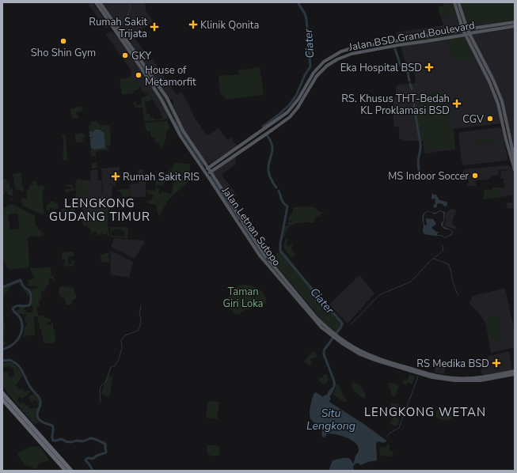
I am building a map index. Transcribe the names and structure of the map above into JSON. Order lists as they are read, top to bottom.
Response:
{
  "streets": {
    "main road": ["Jalan BSD Grand Boulevard", "Jalan Letnan Sutopo"]
  },
  "crossings": [
    ["Jalan BSD Grand Boulevard", "Jalan Letnan Sutopo"]
  ],
  "districts": ["LENGKONG GUDANG TIMUR", "LENGKONG WETAN"],
  "water": ["Ciater", "Situ Lengkong"],
  "parks": ["Taman Giri Loka"],
  "places": {
    "health": [
      "Klinik Qonita",
      "Rumah Sakit Trijata",
      "Eka Hospital BSD",
      "RS. Khusus THT-Bedah KL Proklamasi BSD",
      "Rumah Sakit RIS",
      "RS Medika BSD"
    ],
    "other": [
      "Sho Shin Gym",
      "GKY",
      "House of Metamorfit",
      "CGV",
      "MS Indoor Soccer"
    ]
  }
}
